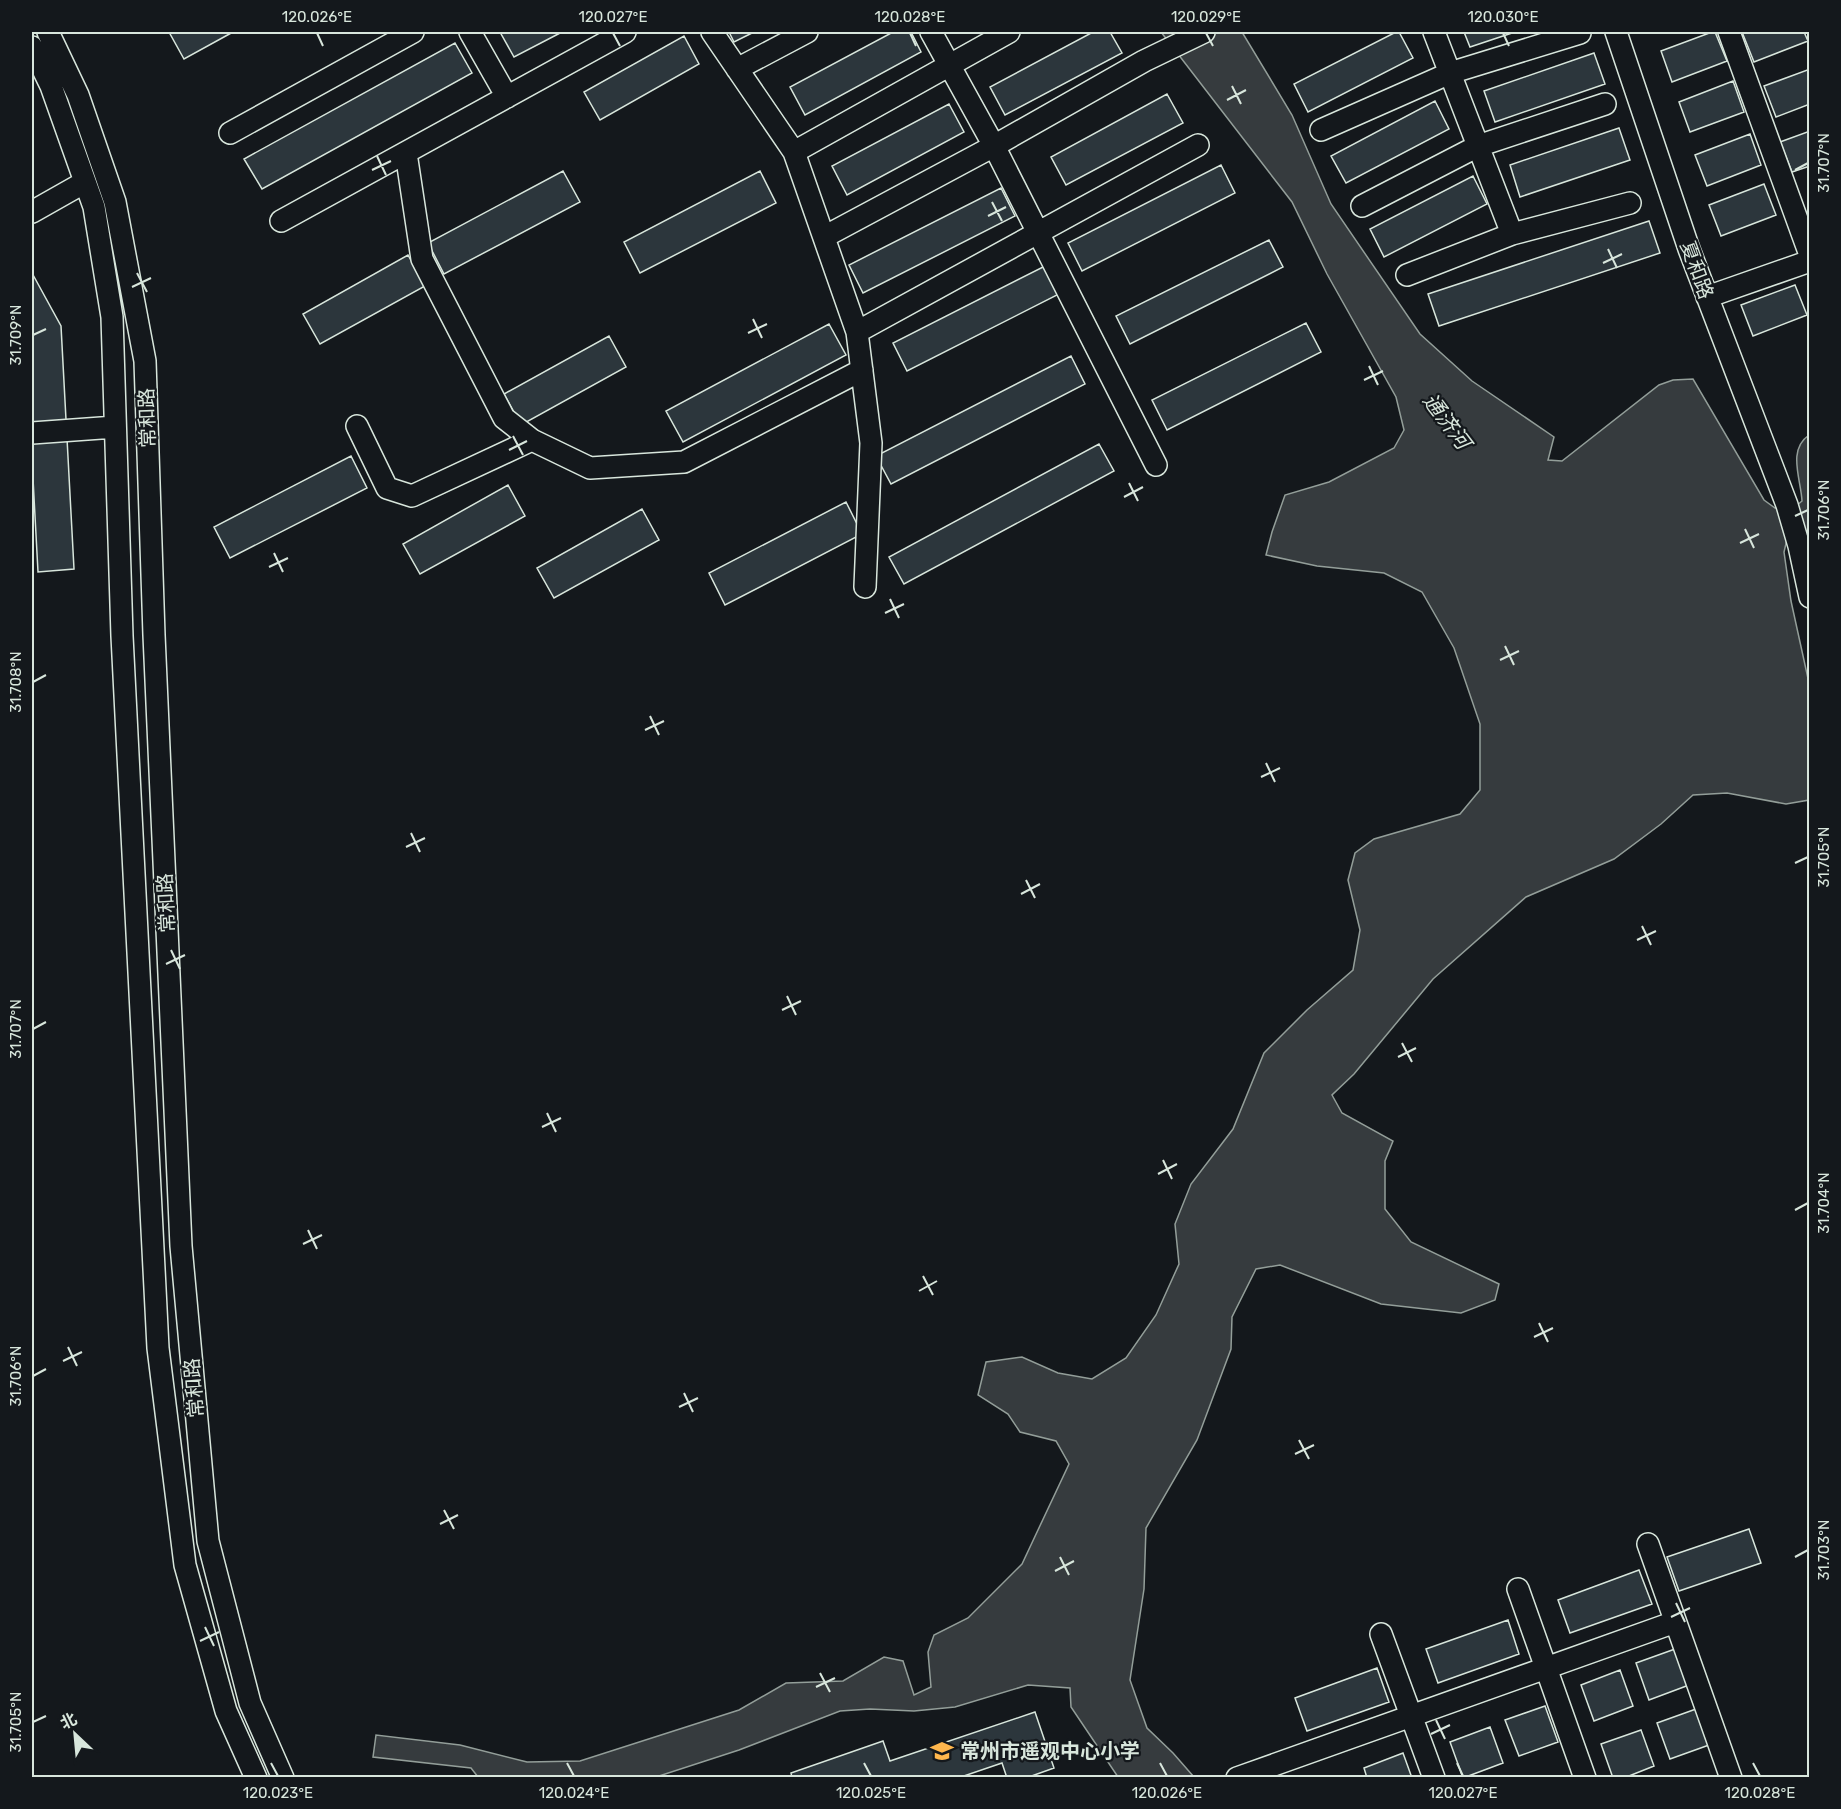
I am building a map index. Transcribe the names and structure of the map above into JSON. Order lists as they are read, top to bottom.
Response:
{
  "streets": {
    "street": ["夏和路", "常和路"]
  },
  "water": ["通济河"],
  "places": {
    "school or university": ["常州市遥观中心小学"]
  },
  "north": "top left",
  "coordinates": [
    "120.026°E",
    "120.027°E",
    "120.028°E",
    "120.029°E",
    "120.030°E",
    "31.707°N",
    "31.709°N",
    "31.706°N",
    "31.708°N",
    "31.705°N",
    "31.704°N",
    "31.703°N",
    "120.023°E",
    "120.024°E",
    "120.025°E"
  ]
}
